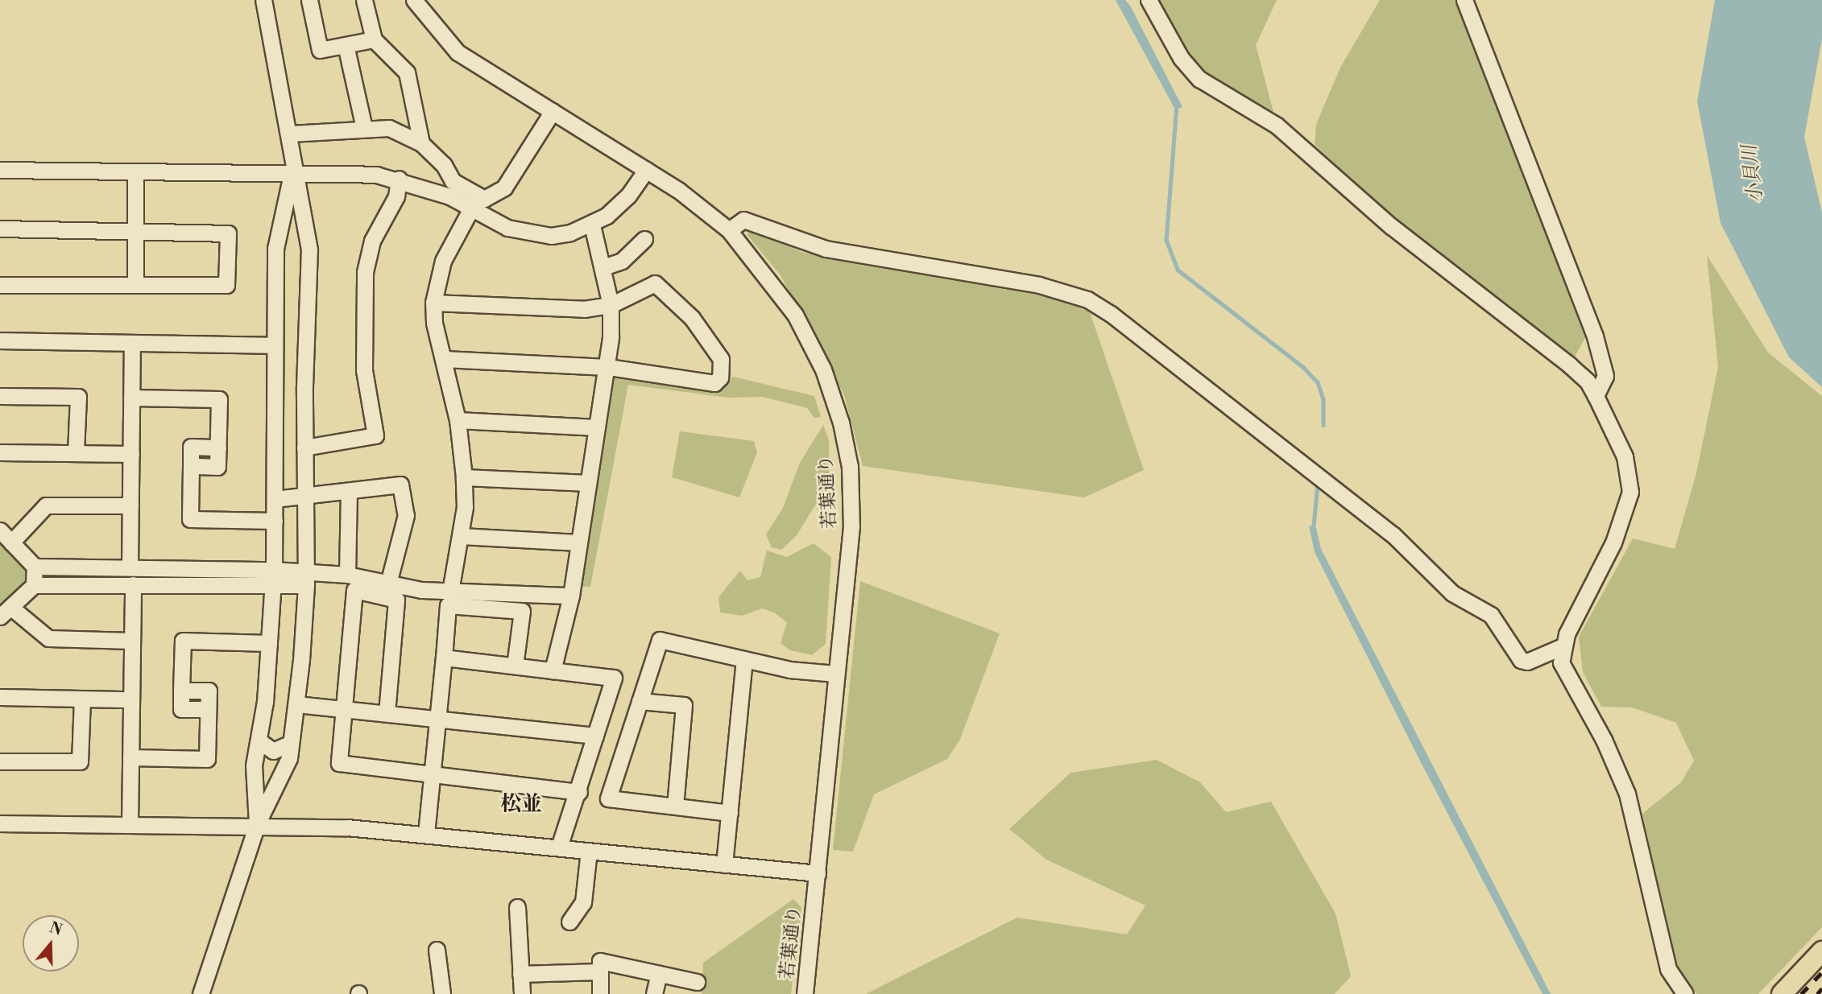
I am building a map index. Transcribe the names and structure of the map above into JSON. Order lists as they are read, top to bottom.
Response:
{
  "streets": {
    "street": ["若葉通り"]
  },
  "districts": ["松並"],
  "water": ["小貝川"],
  "north": "top"
}
